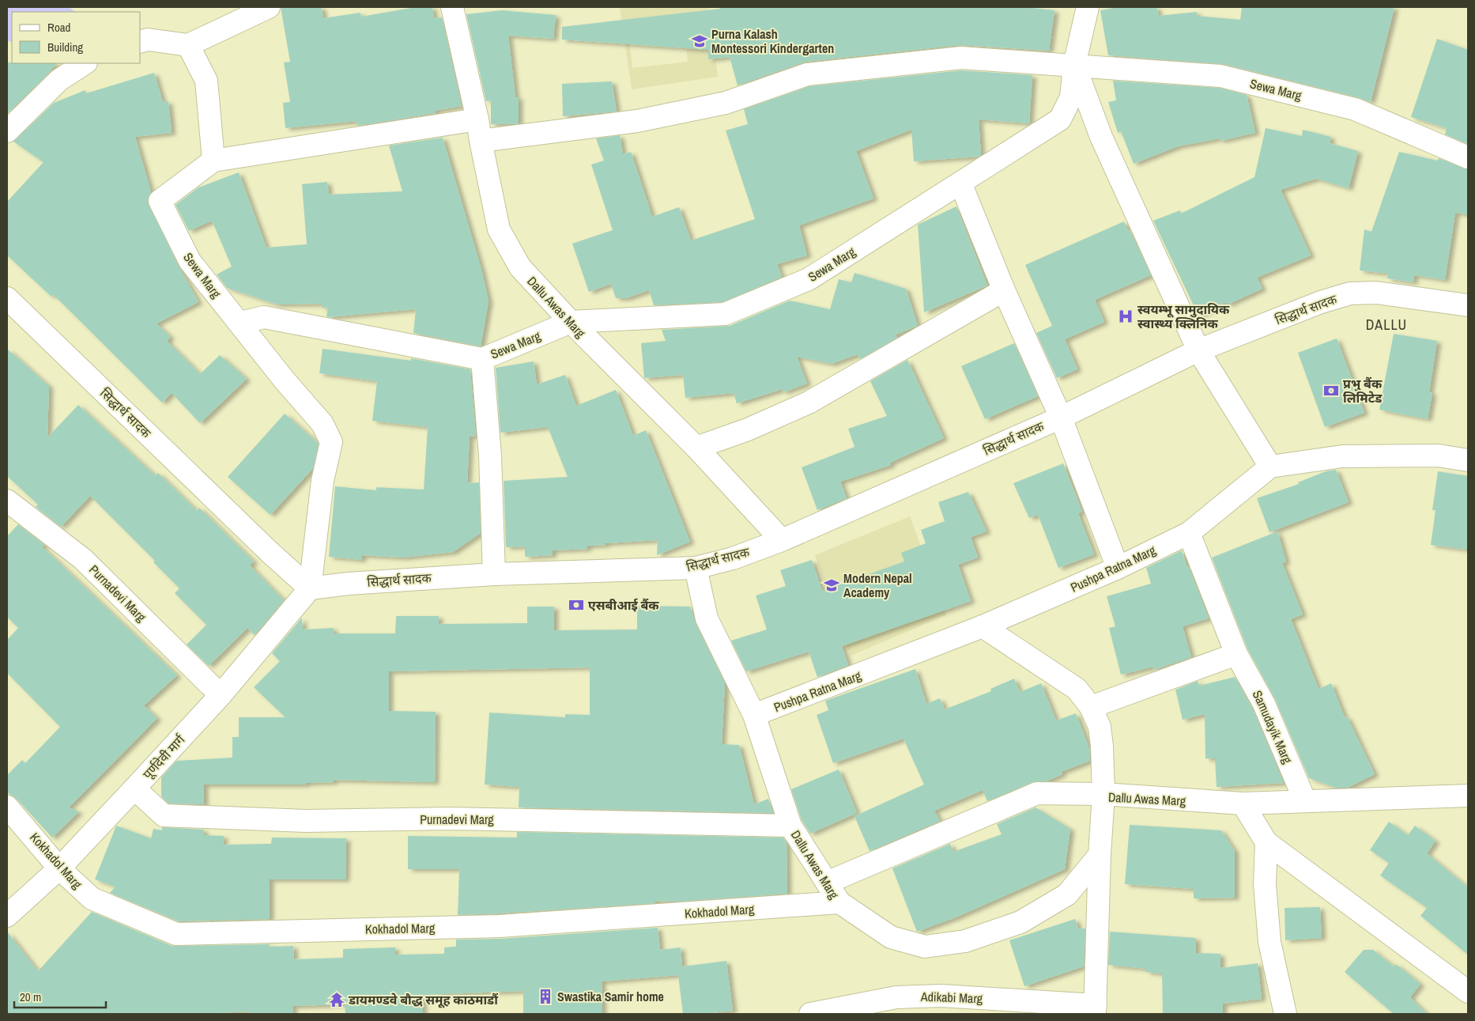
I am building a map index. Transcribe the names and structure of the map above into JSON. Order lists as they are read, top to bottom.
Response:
{
  "streets": {
    "street": [
      "Sewa Marg",
      "Dallu Awas Marg",
      "सिद्धार्थ सादक",
      "Pushpa Ratna Marg",
      "Purnadevi Marg",
      "Samudayik Marg",
      "पूर्णदेवी मार्ग",
      "Kokhadol Marg",
      "Adikabi Marg"
    ]
  },
  "crossings": [
    ["Sewa Marg", "Dallu Awas Marg"],
    ["Dallu Awas Marg", "सिद्धार्थ सादक"],
    ["Dallu Awas Marg", "Pushpa Ratna Marg"],
    ["Dallu Awas Marg", "Purnadevi Marg"],
    ["Dallu Awas Marg", "Samudayik Marg"],
    ["Dallu Awas Marg", "Kokhadol Marg"],
    ["Dallu Awas Marg", "Adikabi Marg"],
    ["सिद्धार्थ सादक", "पूर्णदेवी मार्ग"],
    ["Pushpa Ratna Marg", "Samudayik Marg"],
    ["Purnadevi Marg", "पूर्णदेवी मार्ग"],
    ["पूर्णदेवी मार्ग", "Kokhadol Marg"]
  ],
  "districts": ["DALLU"],
  "places": {
    "school or university": ["Purna Kalash Montessori Kindergarten", "Modern Nepal Academy"],
    "hospital": ["स्वयम्भू सामुदायिक स्वास्थ्य क्लिनिक"],
    "bank": ["प्रभु बैंक लिमिटेड", "एसबीआई बैंक"],
    "building": ["Swastika Samir home"],
    "temple": ["डायमण्डवे बौद्ध समूह काठमाडौं"]
  },
  "legend": ["Road", "Building"],
  "scale_bar": "20 m"
}
